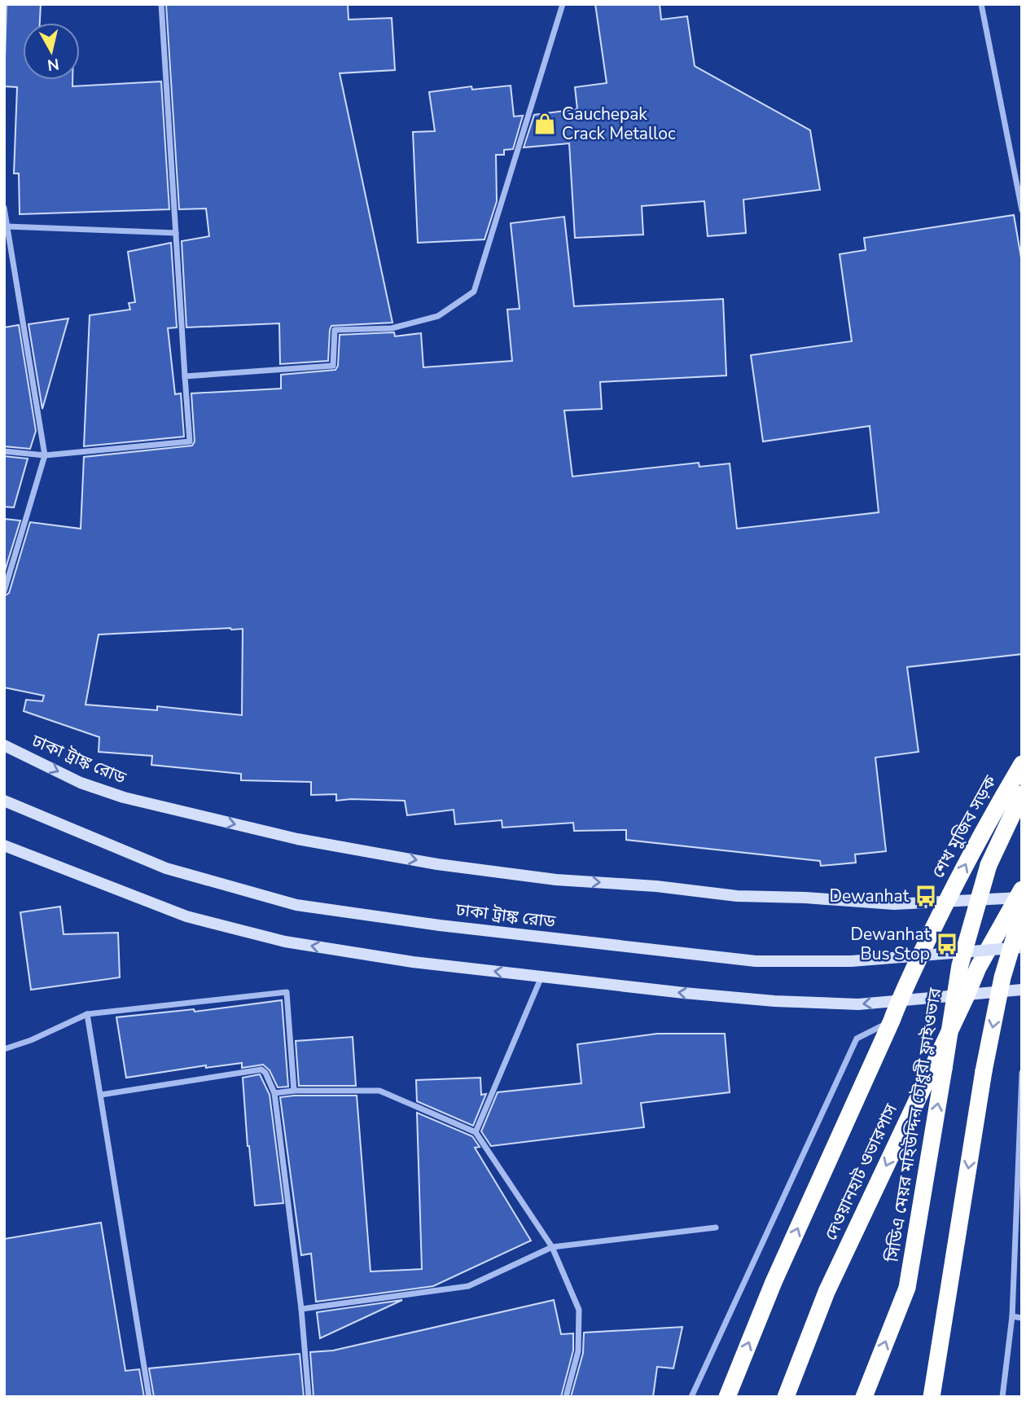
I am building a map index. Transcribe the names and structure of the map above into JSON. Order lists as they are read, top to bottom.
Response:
{
  "streets": {
    "highway": ["শেখ মুজিব সড়ক", "সিডিএ মেয়র মহিউদ্দিন চৌধুরী ফ্লাইওভার", "দেওয়ানহাট ওভারপাস"],
    "main road": ["ঢাকা ট্রাঙ্ক রোড"]
  },
  "crossings": [
    ["ঢাকা ট্রাঙ্ক রোড", "শেখ মুজিব সড়ক"],
    ["ঢাকা ট্রাঙ্ক রোড", "দেওয়ানহাট ওভারপাস"],
    ["শেখ মুজিব সড়ক", "দেওয়ানহাট ওভারপাস"]
  ],
  "one_way": ["শেখ মুজিব সড়ক"],
  "places": {
    "shop": ["Gauchepak Crack Metalloc"],
    "bus stop": ["Dewanhat", "Dewanhat Bus Stop"]
  },
  "north": "bottom"
}
